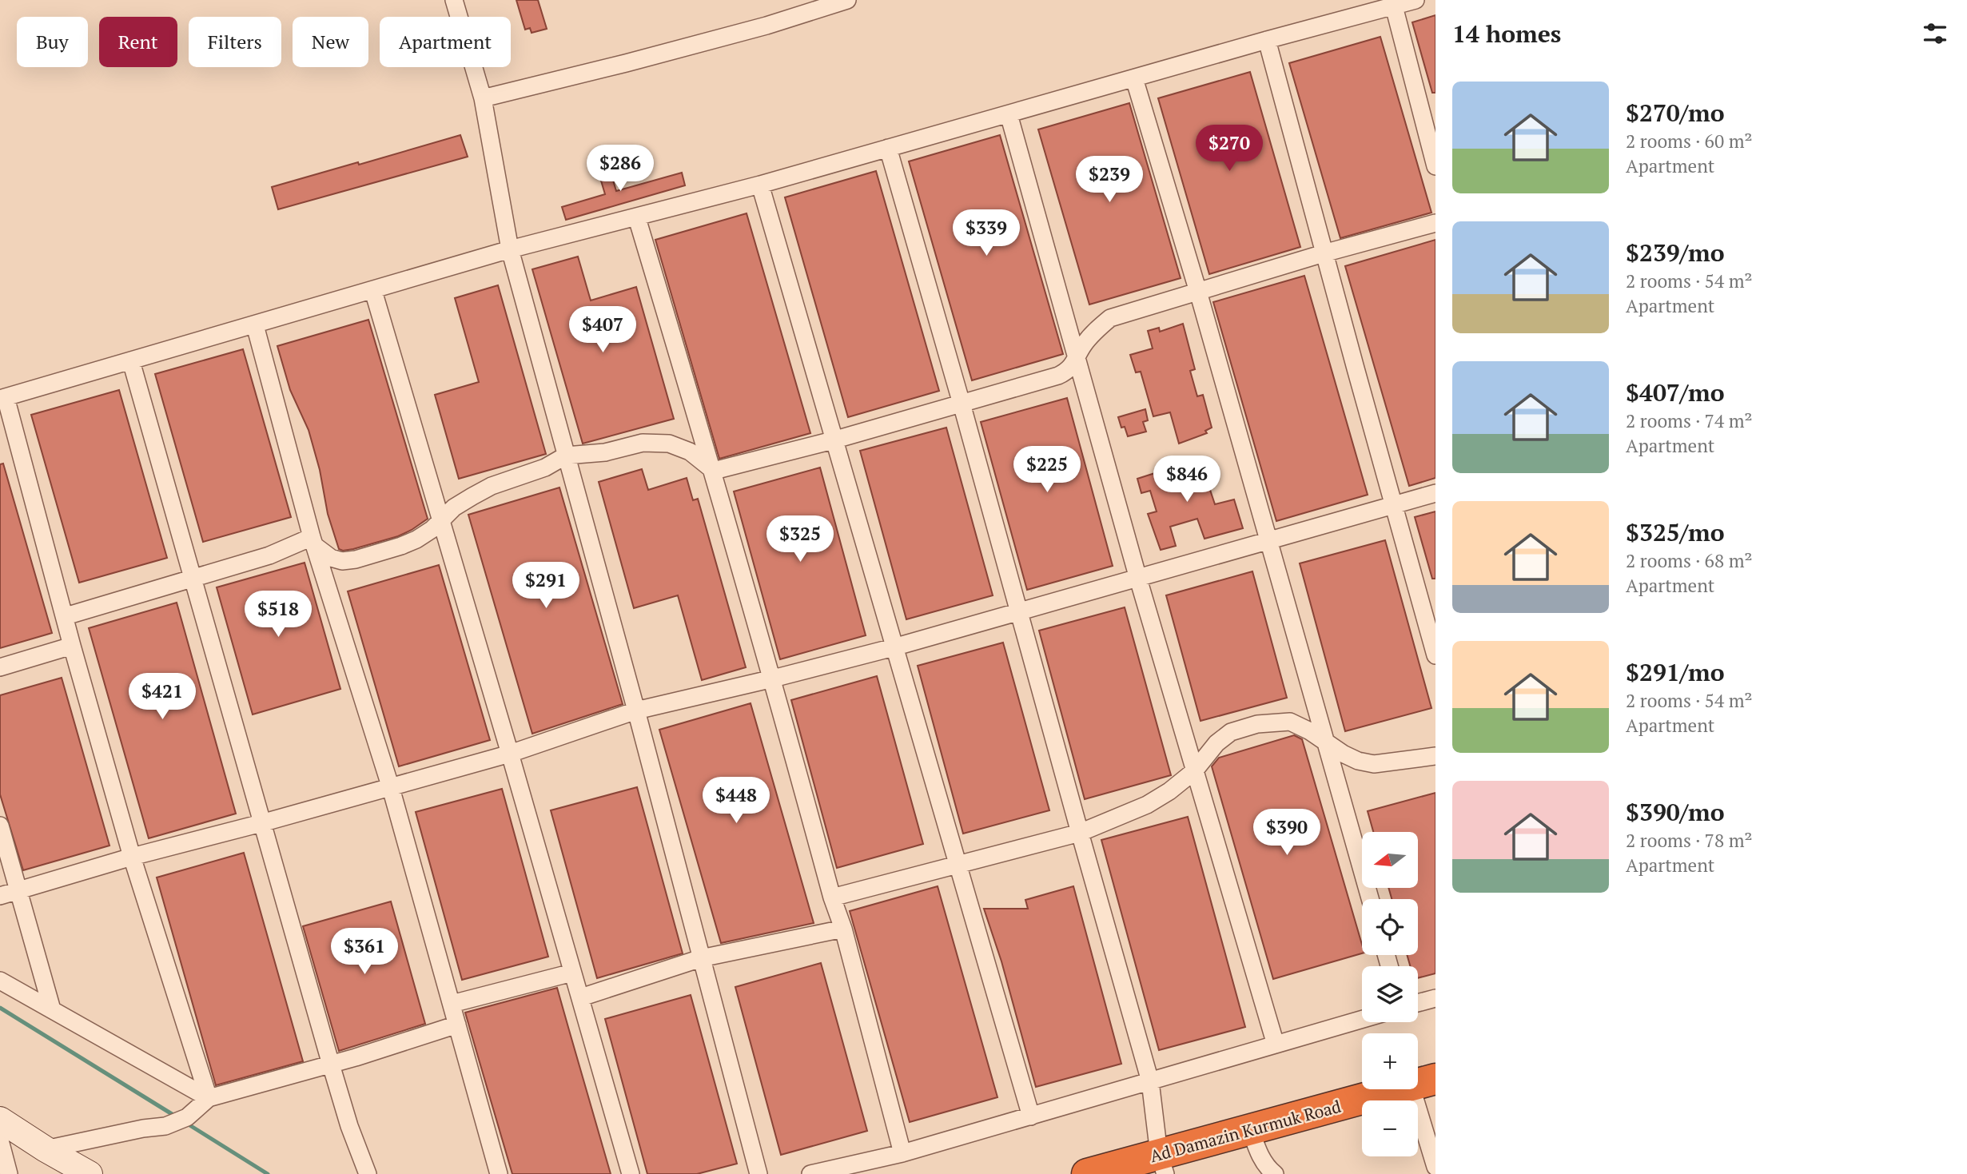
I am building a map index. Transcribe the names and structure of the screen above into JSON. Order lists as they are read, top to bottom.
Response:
{
  "streets": {
    "highway": ["Ad Damazin Kurmuk Road"]
  },
  "north": "left",
  "page": {
    "heading": "14 homes",
    "chip": [
      "Buy",
      "Rent",
      "Filters",
      "New",
      "Apartment"
    ],
    "list": [
      {
        "name": "$270/mo",
        "note": "2 rooms · 60 m² · Apartment"
      },
      {
        "name": "$239/mo",
        "note": "2 rooms · 54 m² · Apartment"
      },
      {
        "name": "$407/mo",
        "note": "2 rooms · 74 m² · Apartment"
      },
      {
        "name": "$325/mo",
        "note": "2 rooms · 68 m² · Apartment"
      },
      {
        "name": "$291/mo",
        "note": "2 rooms · 54 m² · Apartment"
      },
      {
        "name": "$390/mo",
        "note": "2 rooms · 78 m² · Apartment"
      }
    ],
    "price": [
      "$270",
      "$286",
      "$239",
      "$339",
      "$407",
      "$225",
      "$846",
      "$325",
      "$291",
      "$518",
      "$421",
      "$448",
      "$390",
      "$361"
    ],
    "map_buttons": ["+", "−"]
  }
}
